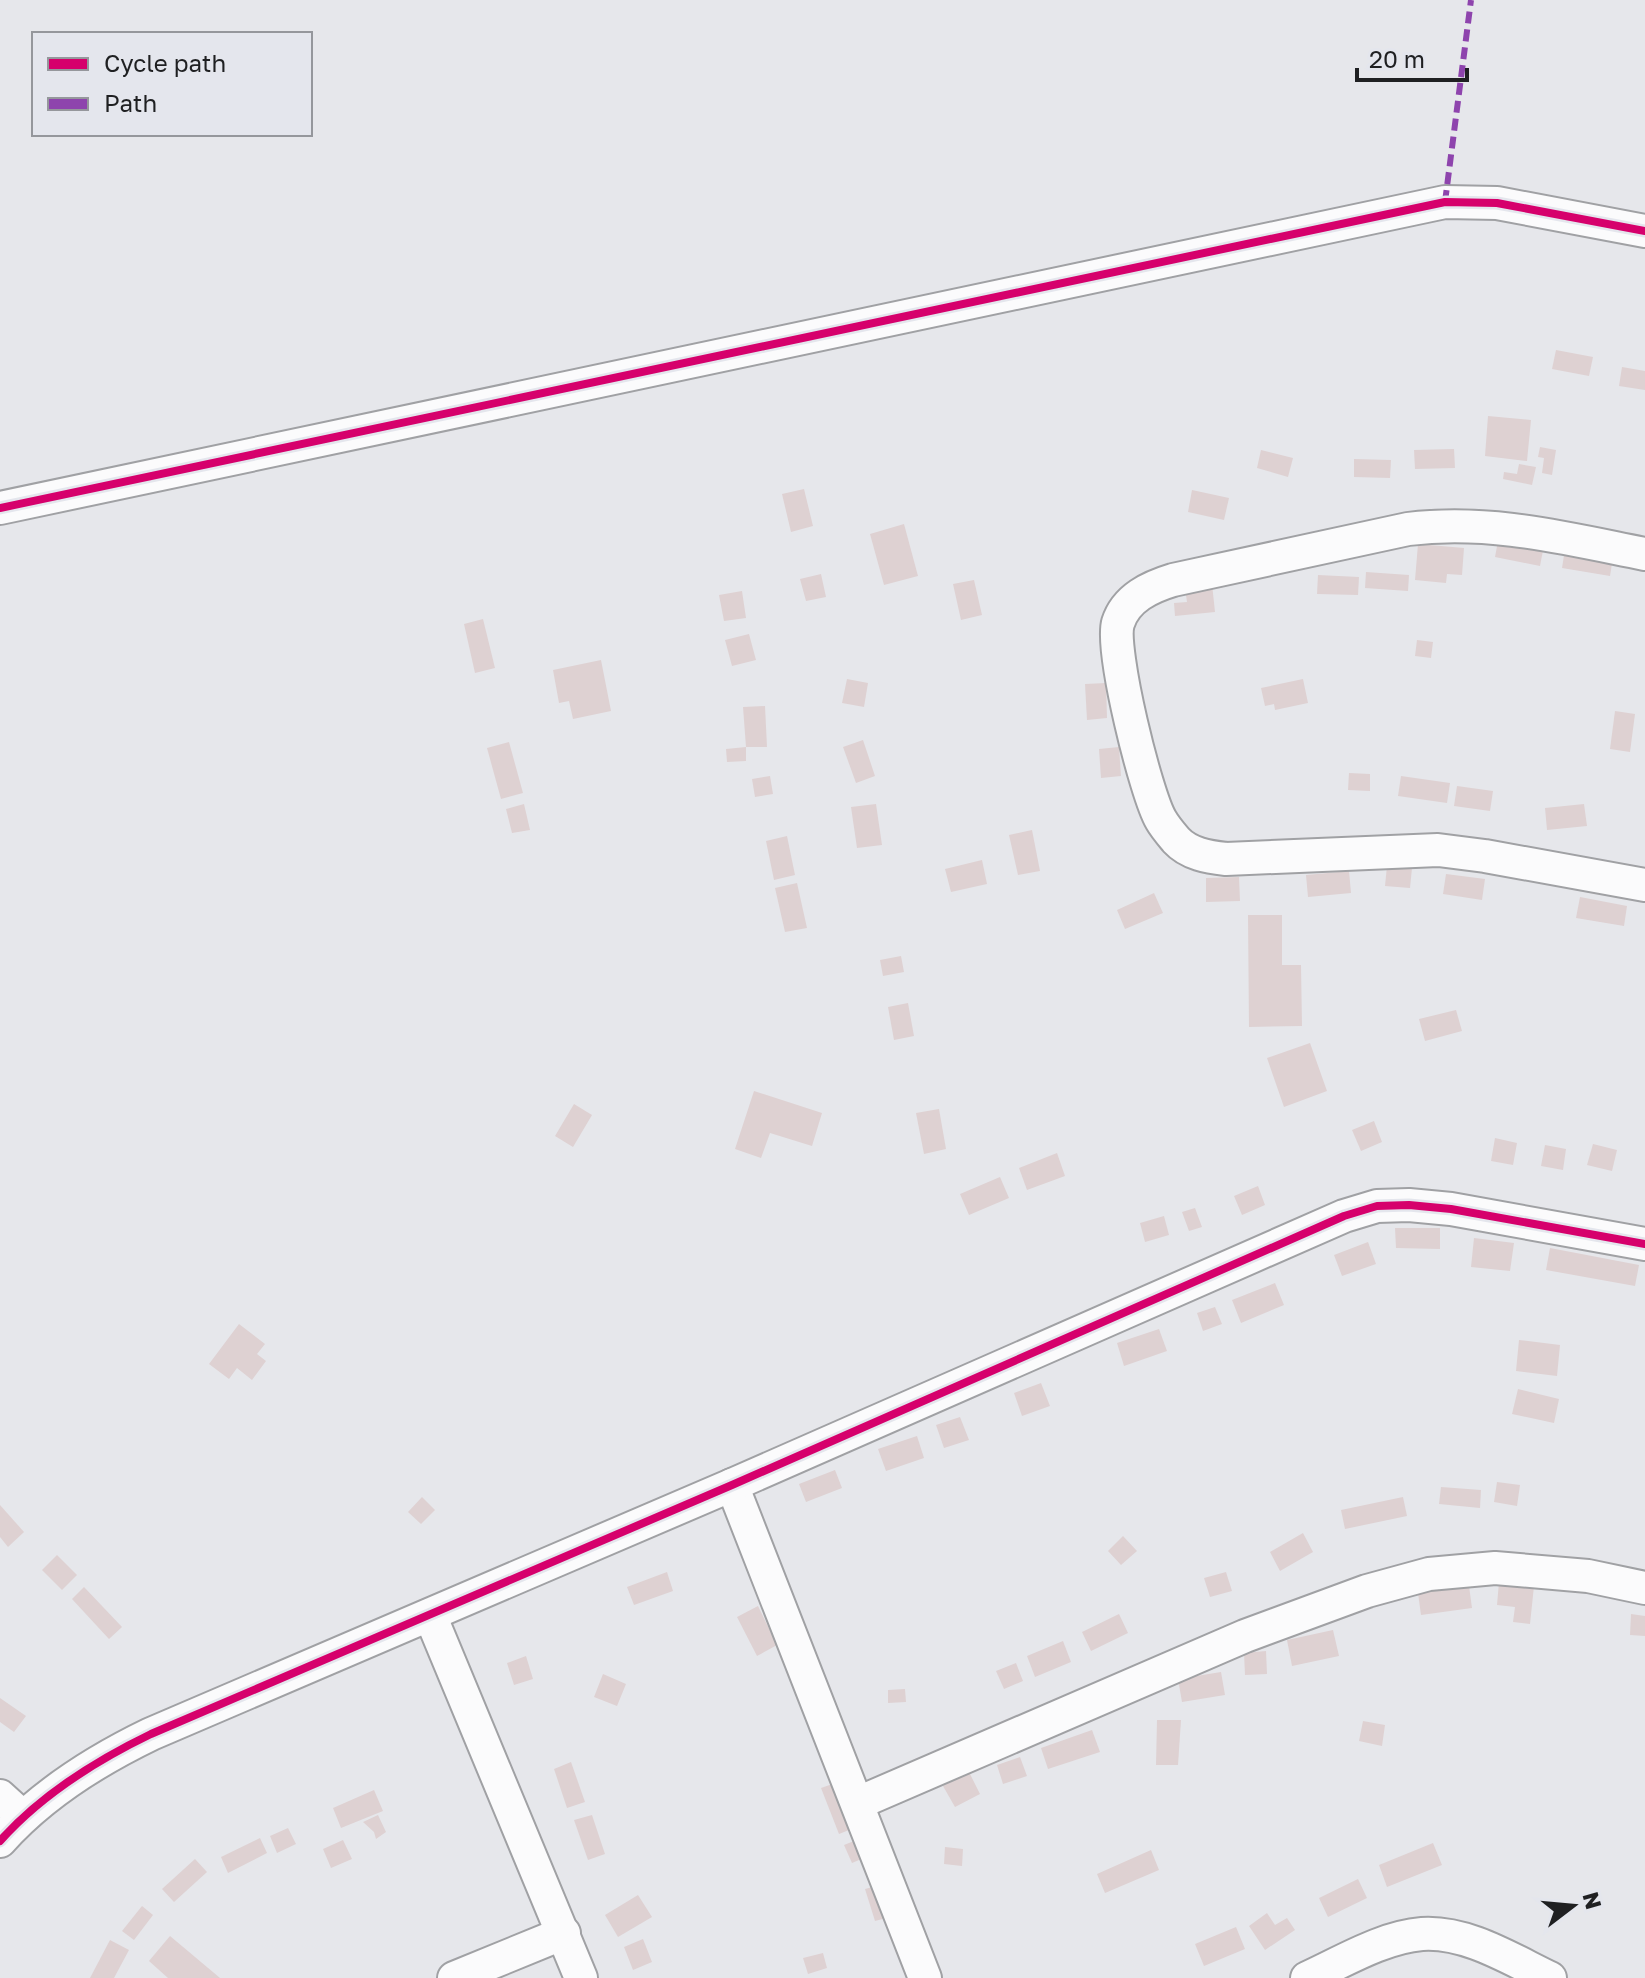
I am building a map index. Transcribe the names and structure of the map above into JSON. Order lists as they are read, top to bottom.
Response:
{
  "legend": ["Cycle path", "Path"],
  "scale_bar": "20 m",
  "north": "right"
}
